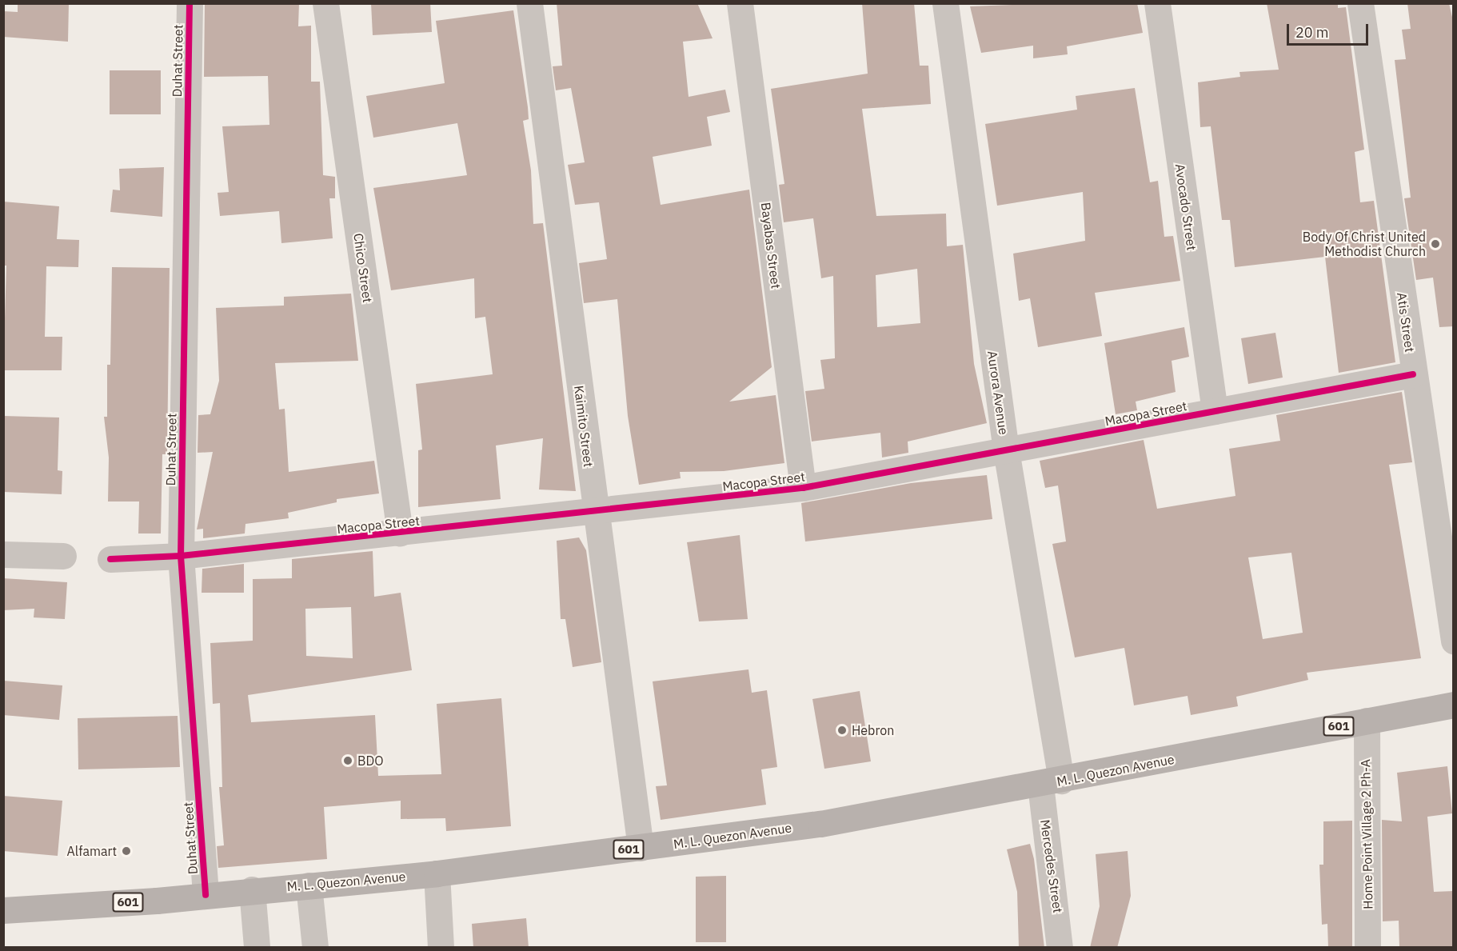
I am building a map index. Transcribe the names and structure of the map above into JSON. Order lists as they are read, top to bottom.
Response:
{
  "streets": {
    "main road": ["601", "M. L. Quezon Avenue"],
    "street": [
      "Duhat Street",
      "Avocado Street",
      "Bayabas Street",
      "Chico Street",
      "Atis Street",
      "Aurora Avenue",
      "Macopa Street",
      "Kaimito Street",
      "Home Point Village 2 Ph-A",
      "Mercedes Street"
    ]
  },
  "crossings": [
    ["Duhat Street", "Macopa Street"],
    ["Duhat Street", "M. L. Quezon Avenue"],
    ["Avocado Street", "Macopa Street"],
    ["Bayabas Street", "Macopa Street"],
    ["Chico Street", "Macopa Street"],
    ["Atis Street", "Macopa Street"],
    ["Aurora Avenue", "Macopa Street"],
    ["Aurora Avenue", "M. L. Quezon Avenue"],
    ["Aurora Avenue", "Mercedes Street"],
    ["Macopa Street", "Kaimito Street"],
    ["Kaimito Street", "M. L. Quezon Avenue"],
    ["M. L. Quezon Avenue", "Home Point Village 2 Ph-A"],
    ["M. L. Quezon Avenue", "Mercedes Street"]
  ],
  "places": [
    "Body Of Christ United Methodist Church",
    "Hebron",
    "BDO",
    "Alfamart"
  ],
  "scale_bar": "20 m"
}
